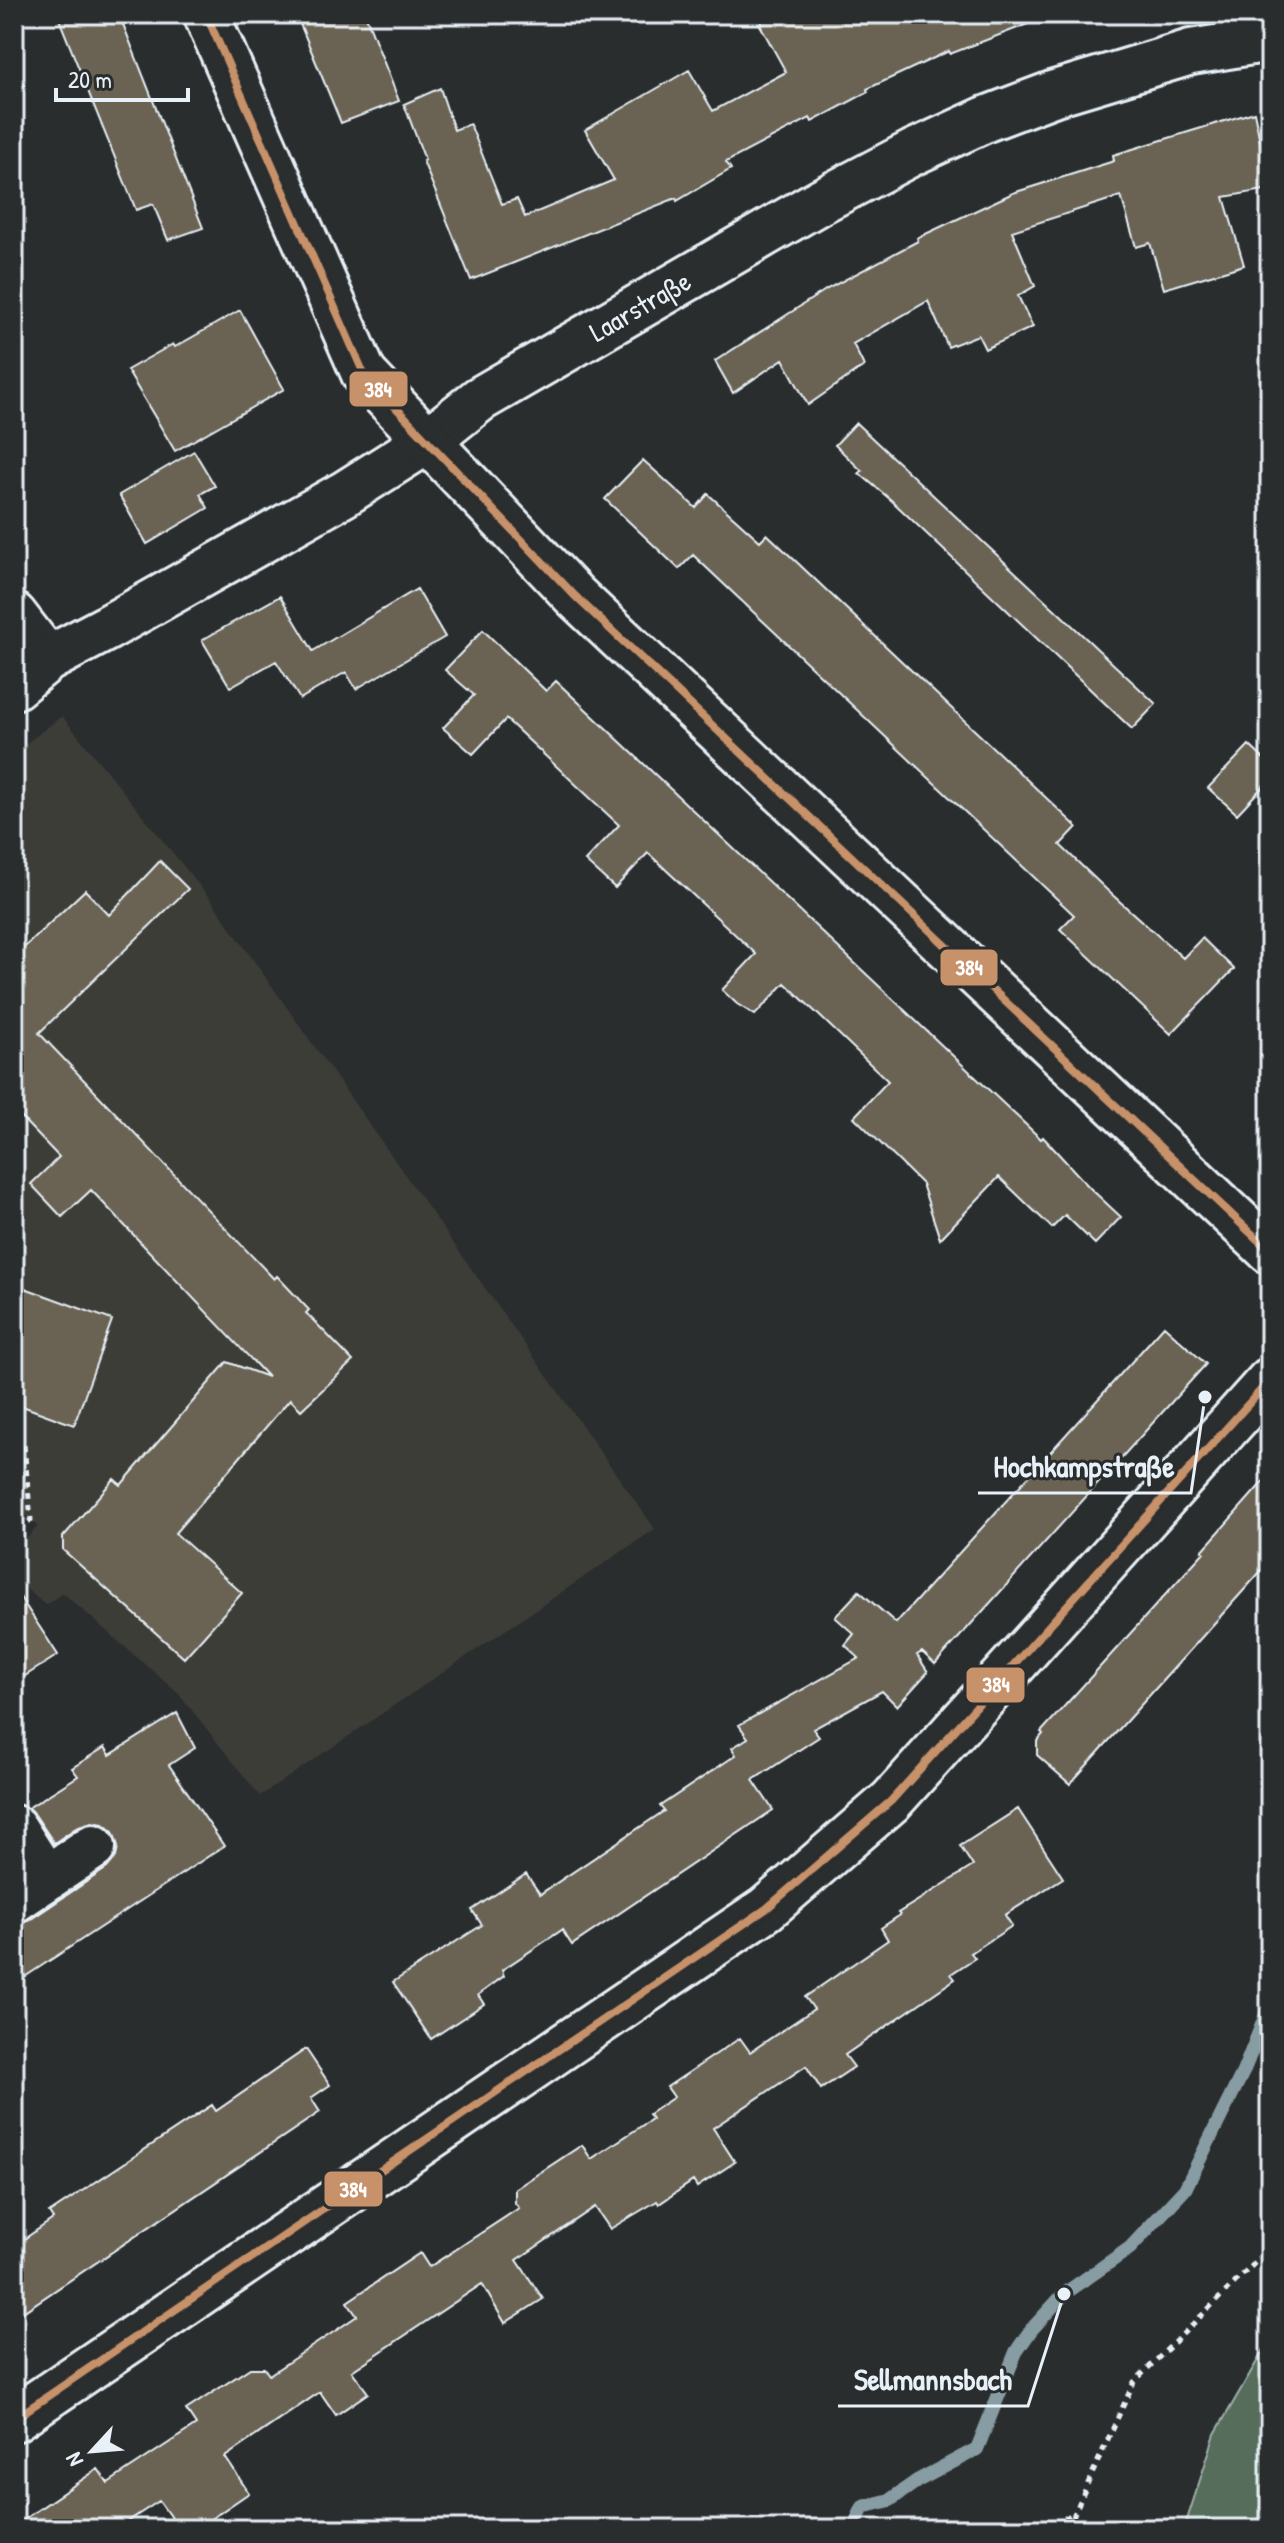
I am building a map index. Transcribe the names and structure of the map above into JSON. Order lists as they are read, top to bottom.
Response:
{
  "streets": {
    "street": ["Laarstraße"]
  },
  "places": ["Hochkampstraße", "Sellmannsbach"],
  "lines": ["transit line 384"],
  "scale_bar": "20 m",
  "north": "bottom left"
}
